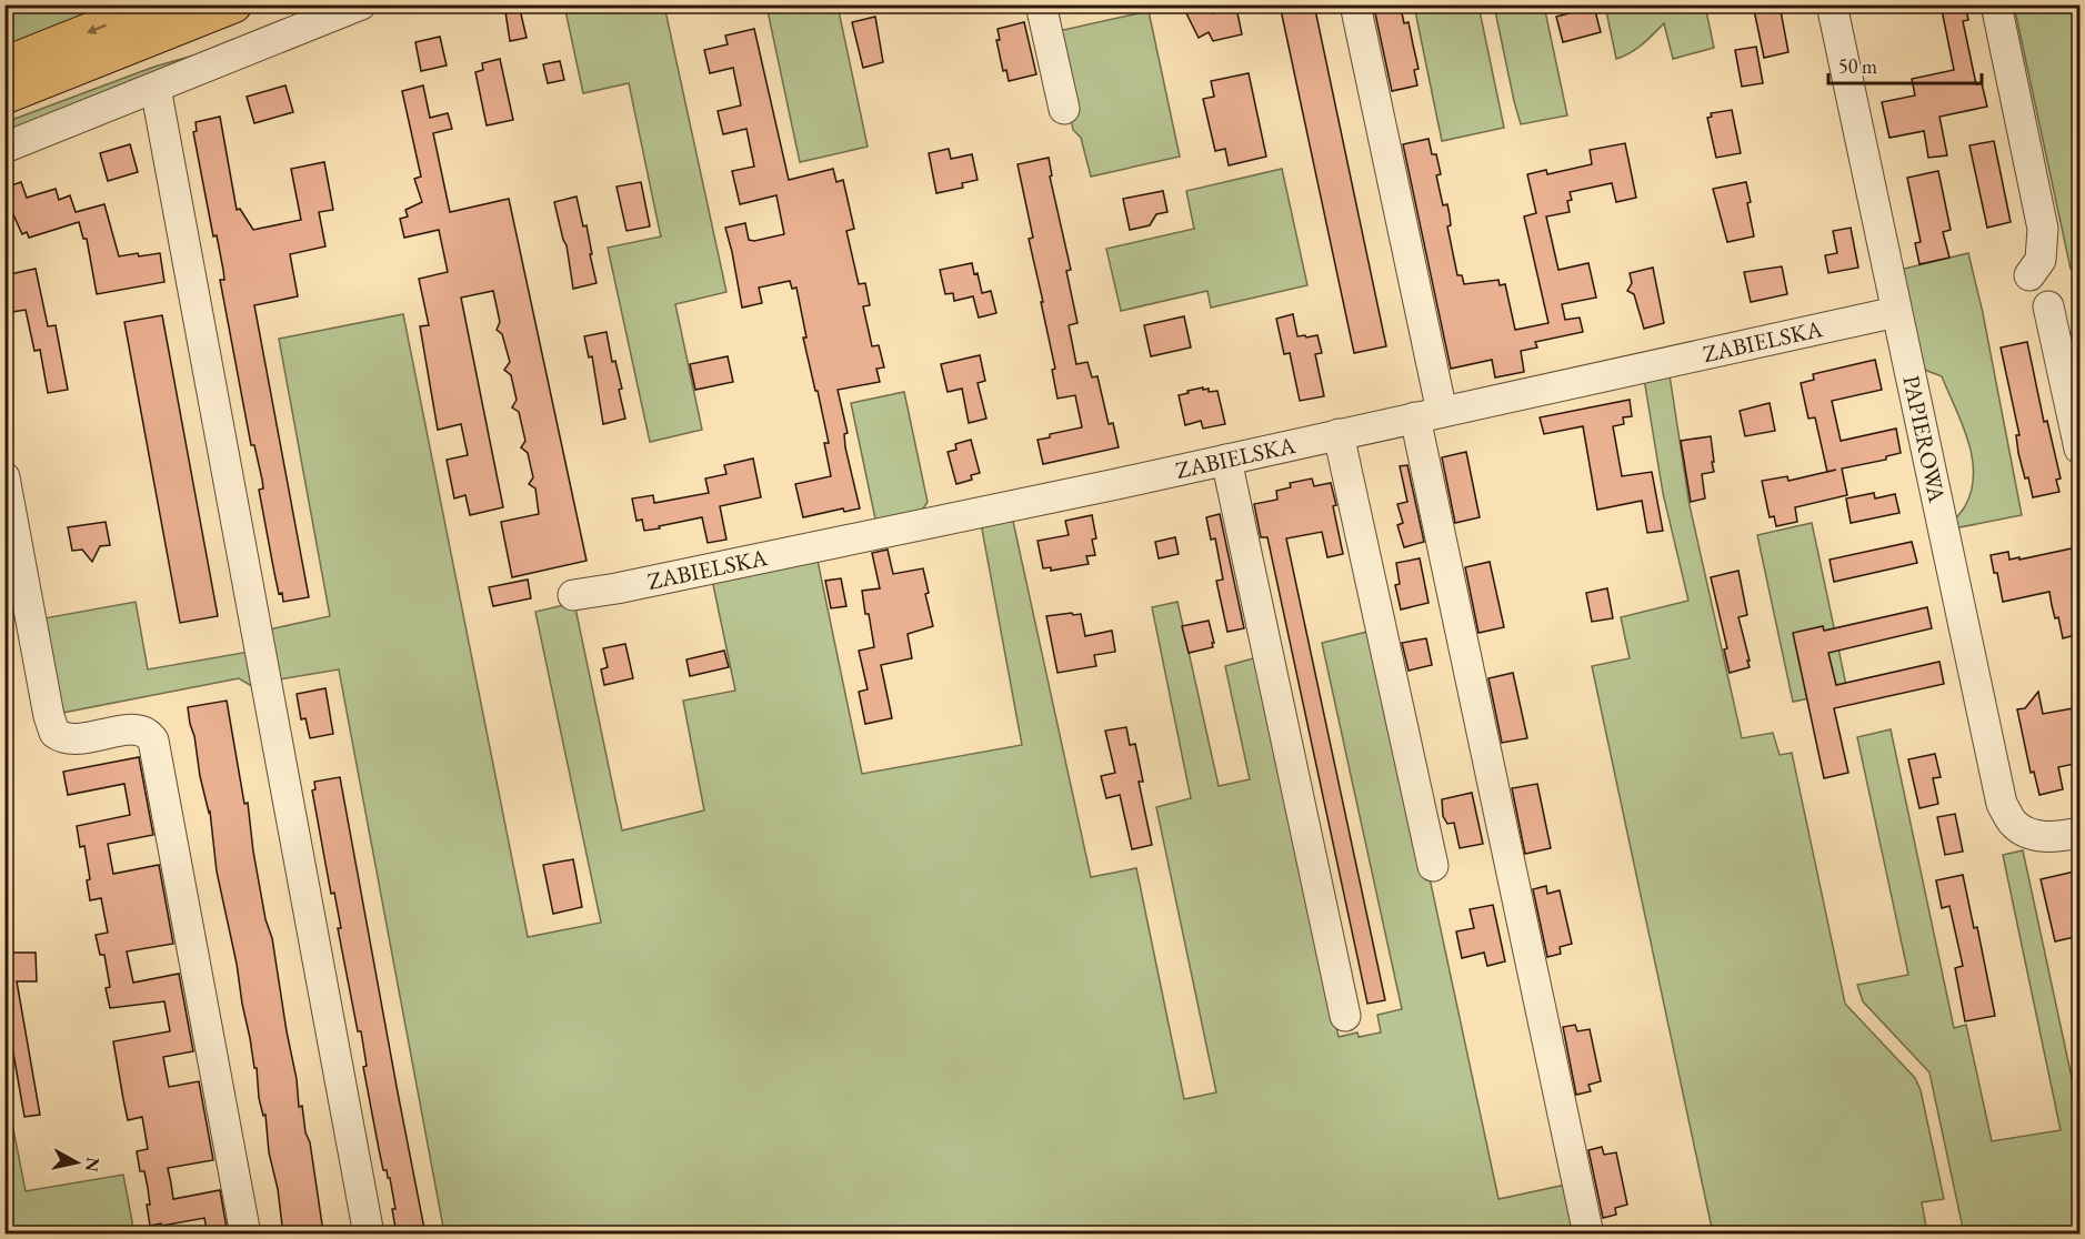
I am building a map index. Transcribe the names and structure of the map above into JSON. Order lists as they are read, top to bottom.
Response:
{
  "streets": {
    "street": ["ZABIELSKA", "PAPIEROWA"]
  },
  "crossings": [
    ["ZABIELSKA", "PAPIEROWA"]
  ],
  "scale_bar": "50 m",
  "north": "right"
}
